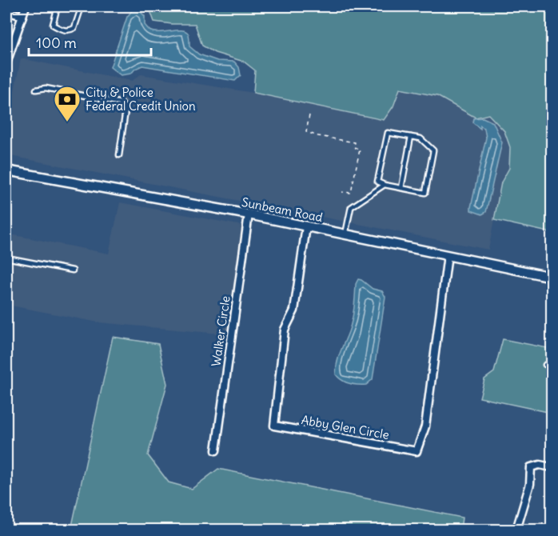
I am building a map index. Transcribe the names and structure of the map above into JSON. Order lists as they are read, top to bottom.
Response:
{
  "streets": {
    "street": ["Sunbeam Road", "Walker Circle", "Abby Glen Circle"]
  },
  "crossings": [
    ["Sunbeam Road", "Walker Circle"],
    ["Sunbeam Road", "Abby Glen Circle"]
  ],
  "places": {
    "bank": ["City & Police Federal Credit Union"]
  },
  "scale_bar": "100 m"
}
